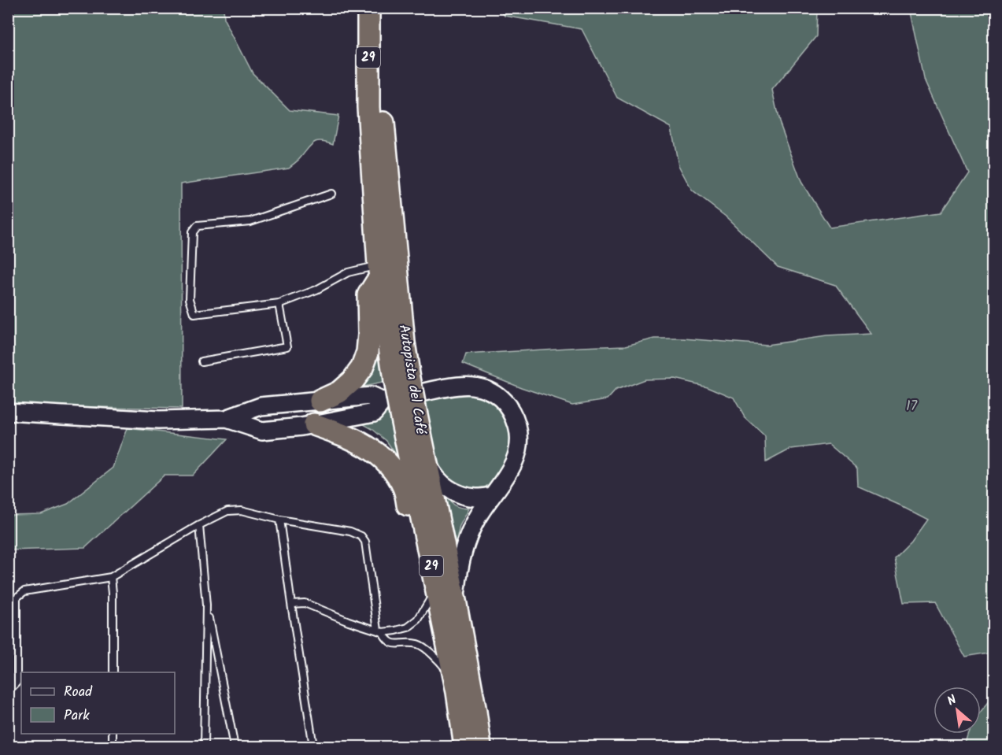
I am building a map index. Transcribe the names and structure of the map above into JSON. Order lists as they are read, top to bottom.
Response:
{
  "streets": {
    "highway": ["29", "Autopista del Café"]
  },
  "parks": ["17"],
  "legend": ["Road", "Park"],
  "north": "top left"
}
